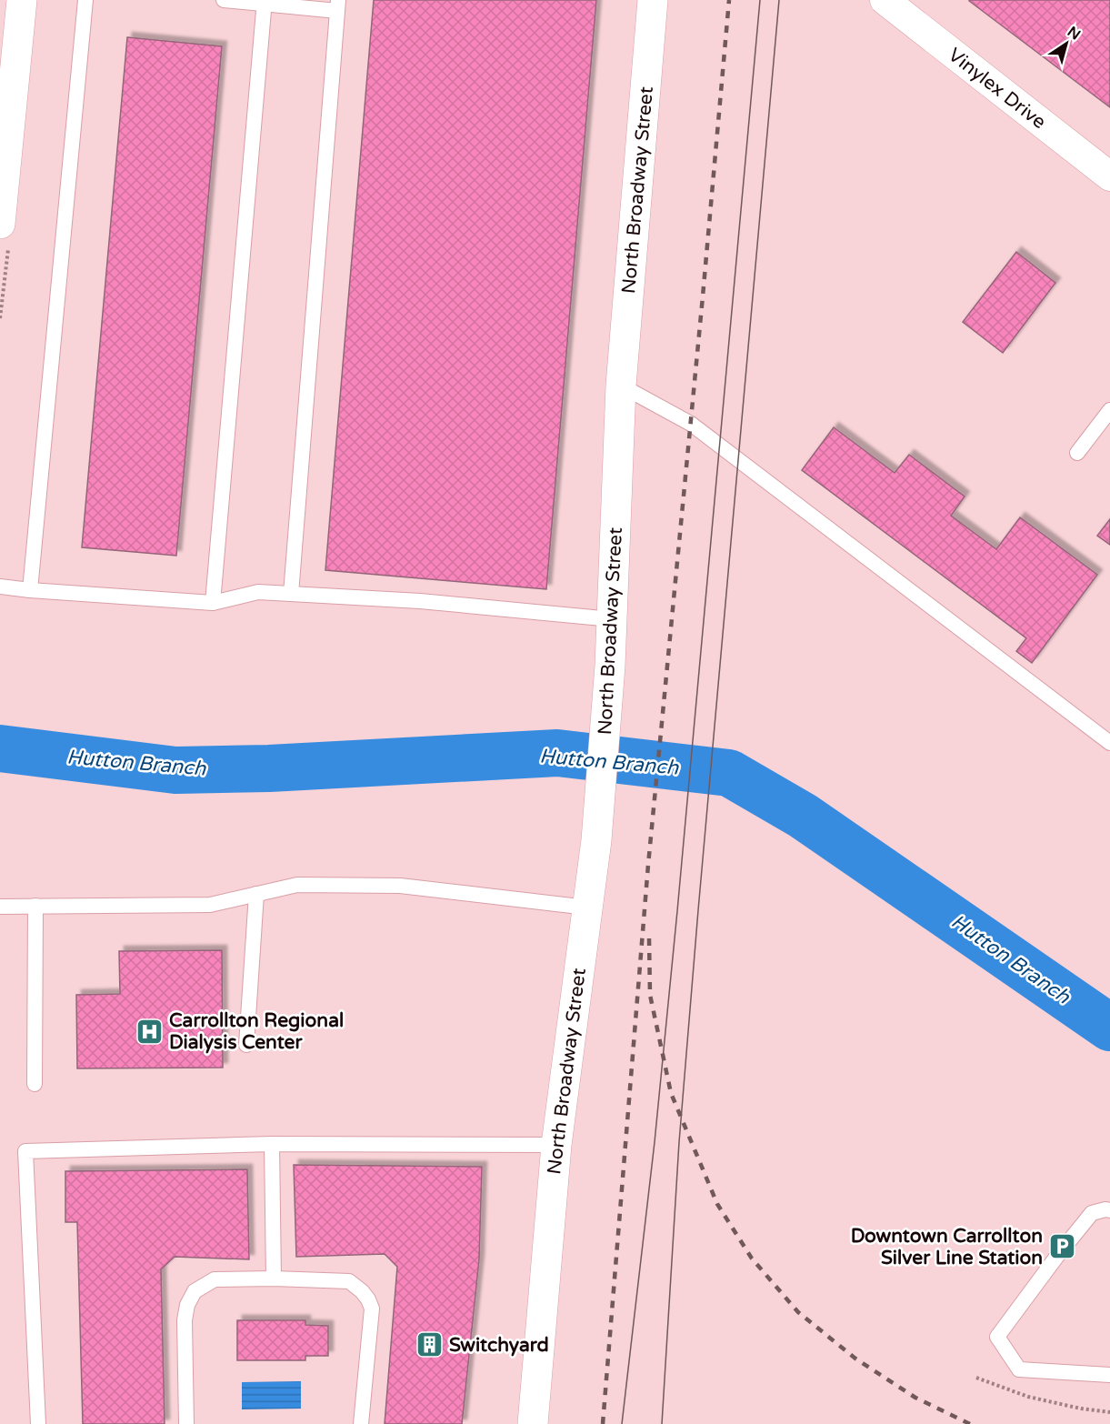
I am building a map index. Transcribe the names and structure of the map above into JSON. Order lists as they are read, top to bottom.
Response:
{
  "streets": {
    "street": ["Vinylex Drive", "North Broadway Street"]
  },
  "water": ["Hutton Branch"],
  "places": {
    "hospital": ["Carrollton Regional Dialysis Center"],
    "parking": ["Downtown Carrollton Silver Line Station"],
    "building": ["Switchyard"]
  },
  "north": "top right"
}
